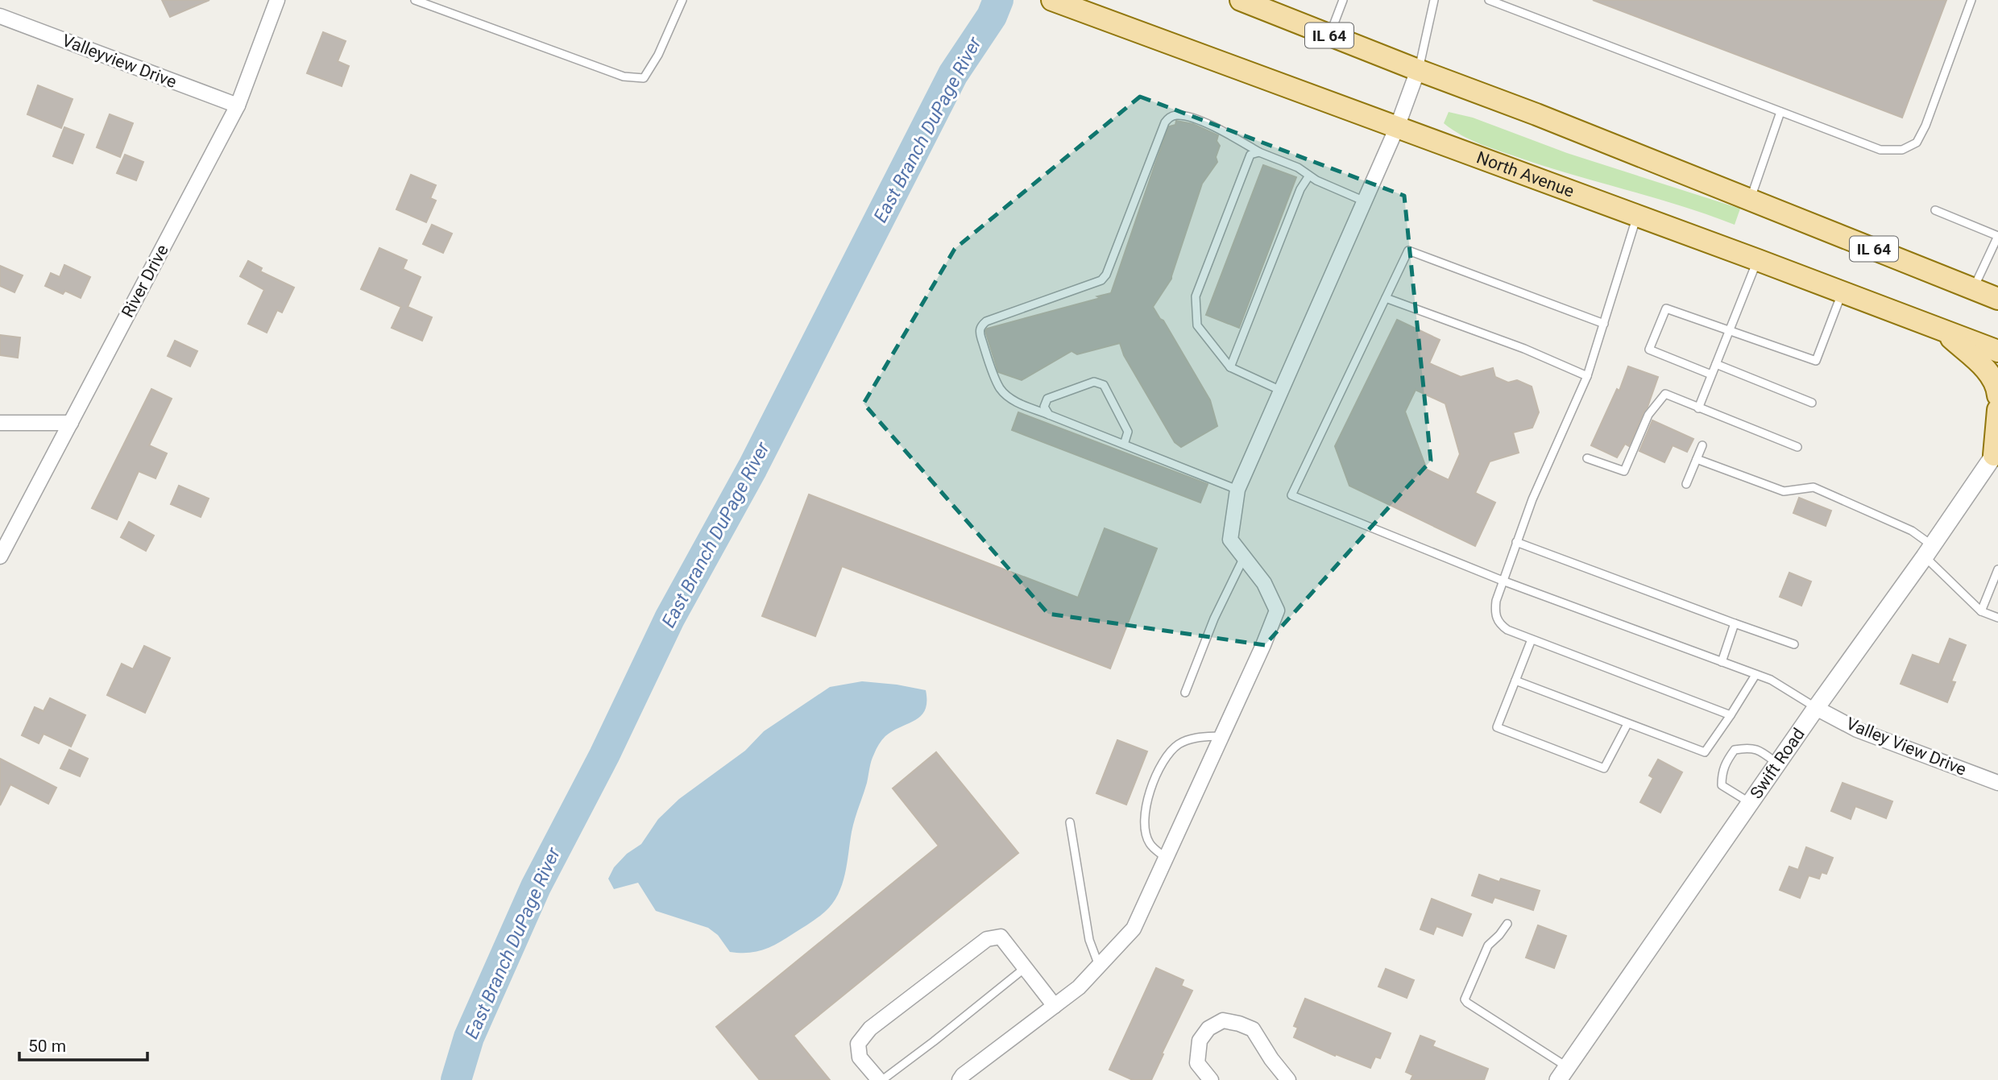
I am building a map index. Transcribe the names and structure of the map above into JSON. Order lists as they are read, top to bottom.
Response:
{
  "streets": {
    "main road": ["IL 64", "North Avenue"],
    "street": [
      "Valleyview Drive",
      "River Drive",
      "Valley View Drive",
      "Swift Road"
    ]
  },
  "crossings": [
    ["Valleyview Drive", "River Drive"],
    ["Valley View Drive", "Swift Road"]
  ],
  "water": ["East Branch DuPage River"],
  "scale_bar": "50 m"
}
